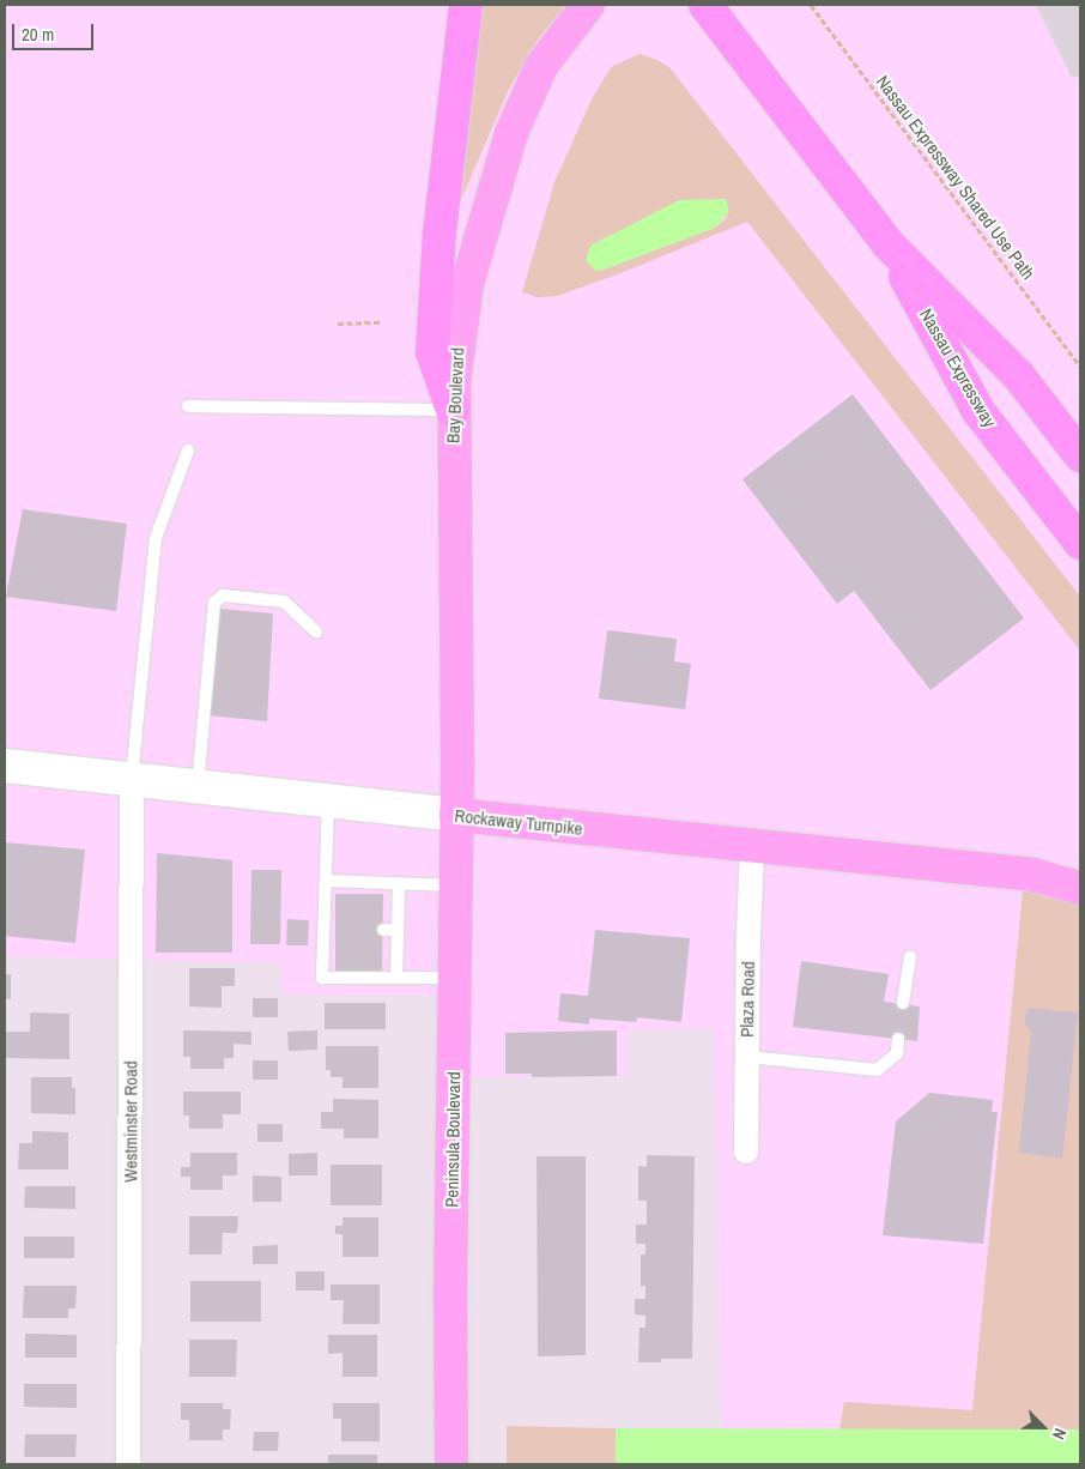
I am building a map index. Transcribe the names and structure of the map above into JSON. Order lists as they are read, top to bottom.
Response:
{
  "streets": {
    "highway": ["Nassau Expressway"],
    "main road": ["Bay Boulevard", "Rockaway Turnpike", "Peninsula Boulevard"],
    "street": ["Plaza Road", "Westminster Road"],
    "path": ["Nassau Expressway Shared Use Path"]
  },
  "crossings": [
    ["Bay Boulevard", "Rockaway Turnpike"],
    ["Bay Boulevard", "Peninsula Boulevard"],
    ["Rockaway Turnpike", "Plaza Road"],
    ["Rockaway Turnpike", "Westminster Road"],
    ["Rockaway Turnpike", "Peninsula Boulevard"]
  ],
  "scale_bar": "20 m",
  "north": "bottom right"
}
